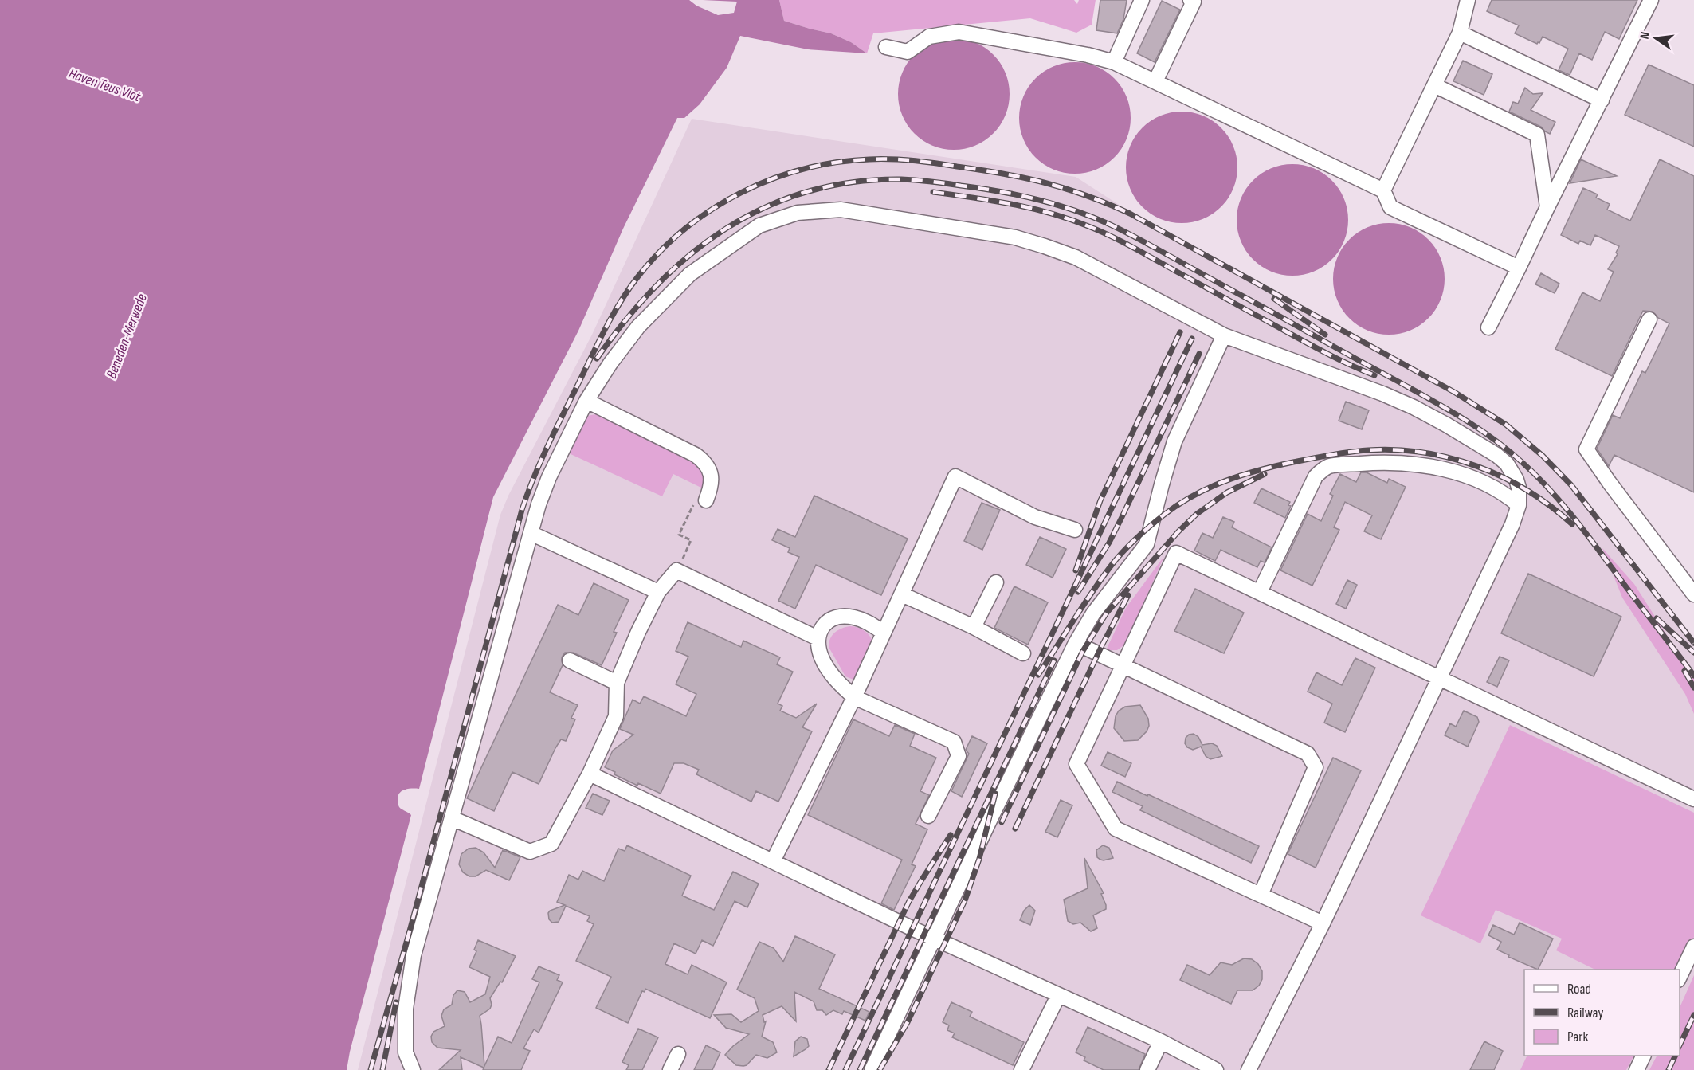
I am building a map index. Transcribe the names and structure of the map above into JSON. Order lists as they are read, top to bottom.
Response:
{
  "water": ["Haven Teus Vlot", "Beneden-Merwede"],
  "legend": ["Road", "Railway", "Park"],
  "north": "left"
}
